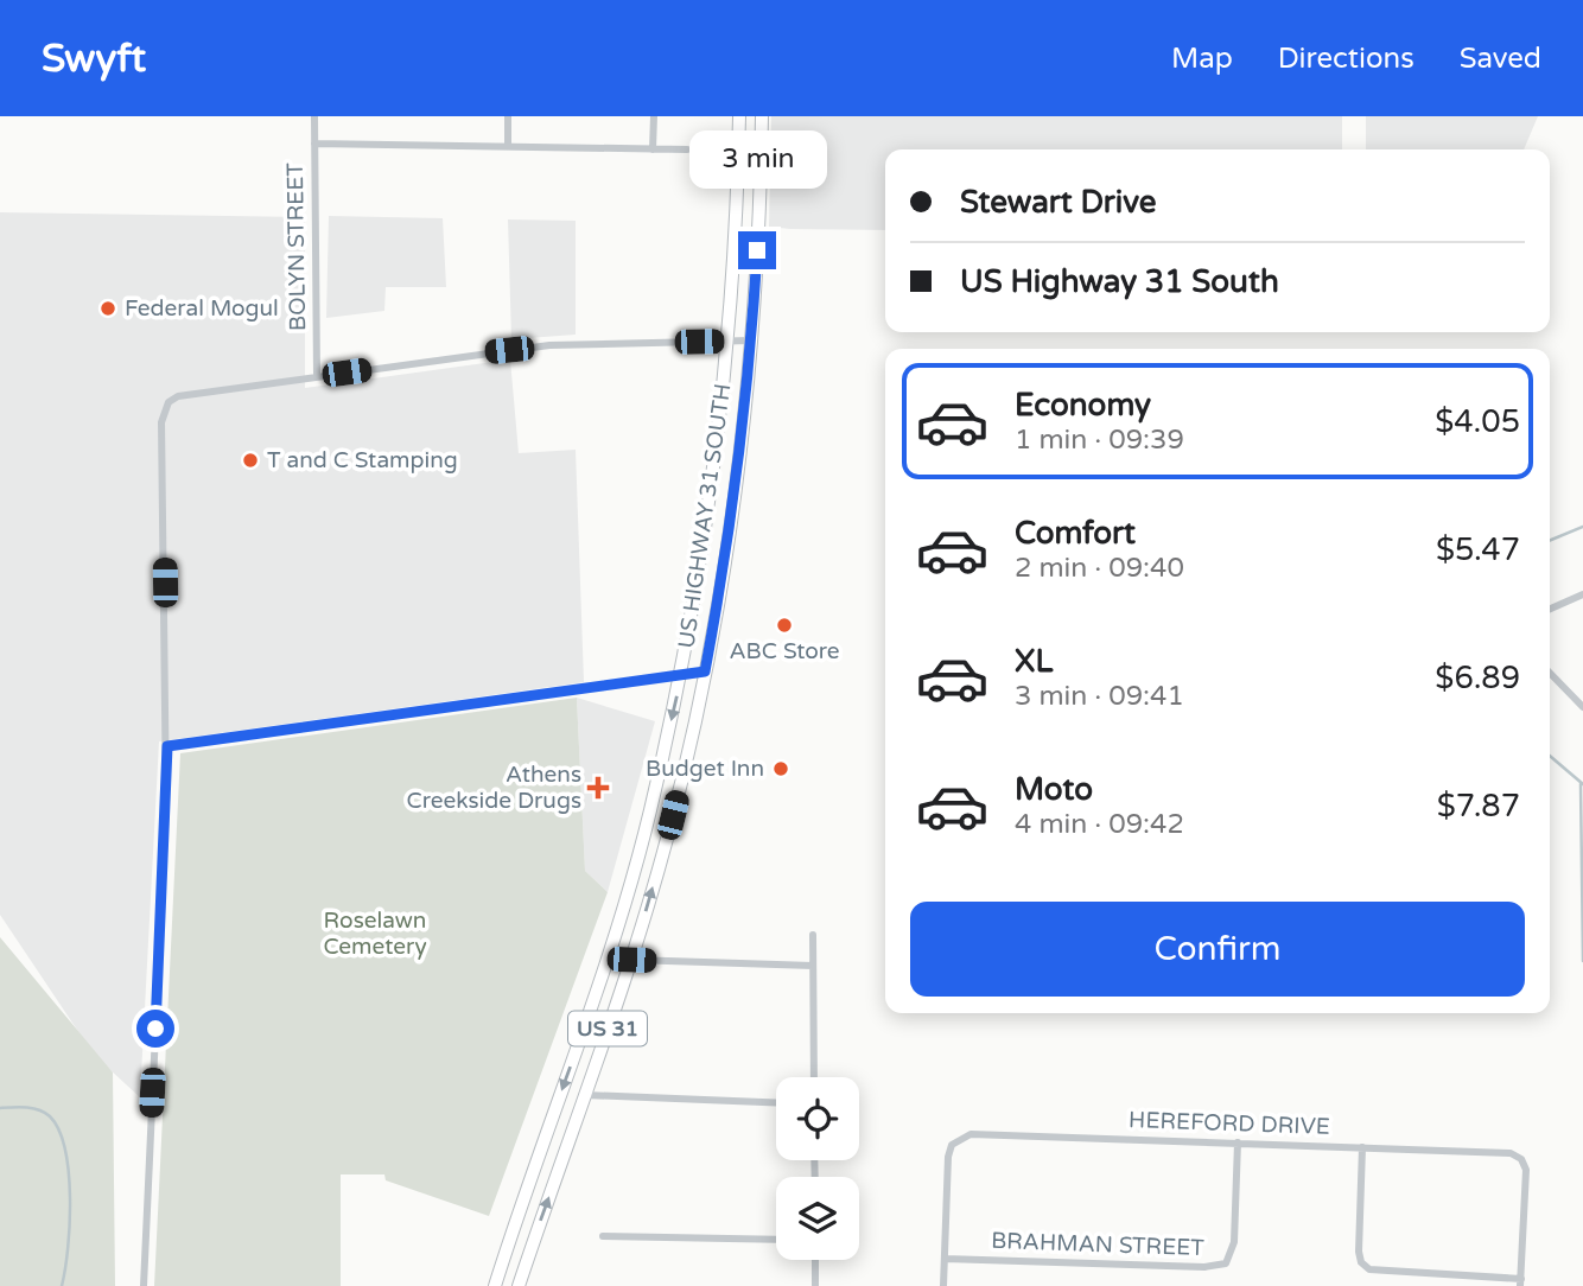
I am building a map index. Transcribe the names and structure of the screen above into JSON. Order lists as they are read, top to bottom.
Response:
{
  "streets": {
    "main road": ["US HIGHWAY 31 SOUTH", "US 31"],
    "street": ["BOLYN STREET", "HEREFORD DRIVE", "BRAHMAN STREET"]
  },
  "crossings": [
    ["HEREFORD DRIVE", "BRAHMAN STREET"]
  ],
  "parks": ["Roselawn Cemetery"],
  "places": {
    "other": [
      "Federal Mogul",
      "T and C Stamping",
      "ABC Store",
      "Budget Inn"
    ],
    "health": ["Athens Creekside Drugs"]
  },
  "page": {
    "header": "Swyft",
    "nav": ["Map", "Directions", "Saved"],
    "bubble": "3 min",
    "banner": ["Stewart Drive", "US Highway 31 South"],
    "list": [
      {
        "name": "Economy",
        "note": "1 min · 09:39",
        "value": "$4.05"
      },
      {
        "name": "Comfort",
        "note": "2 min · 09:40",
        "value": "$5.47"
      },
      {
        "name": "XL",
        "note": "3 min · 09:41",
        "value": "$6.89"
      },
      {
        "name": "Moto",
        "note": "4 min · 09:42",
        "value": "$7.87"
      }
    ],
    "buttons": "Confirm"
  }
}
